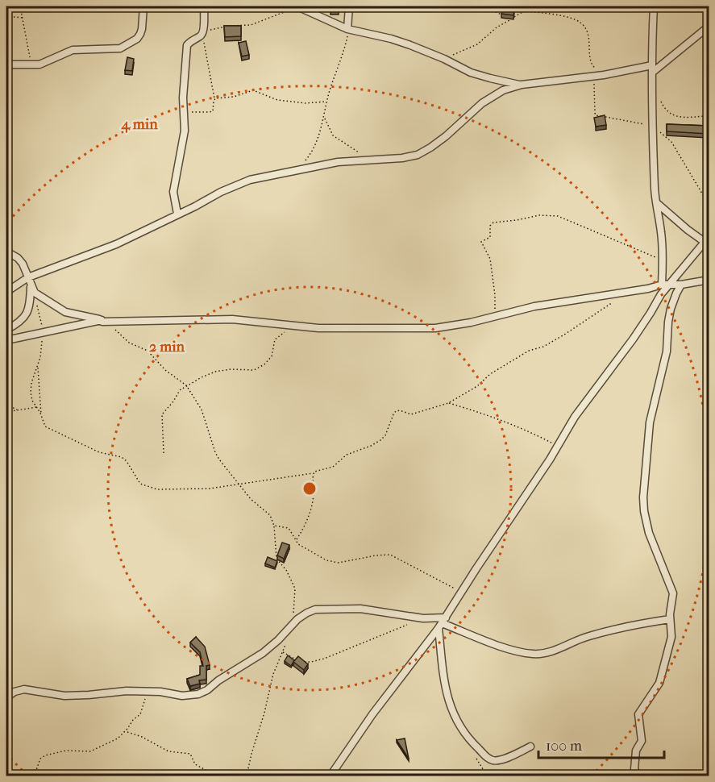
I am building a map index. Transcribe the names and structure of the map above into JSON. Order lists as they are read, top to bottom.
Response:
{
  "scale_bar": "100 m",
  "rings": ["4 min", "2 min"]
}
